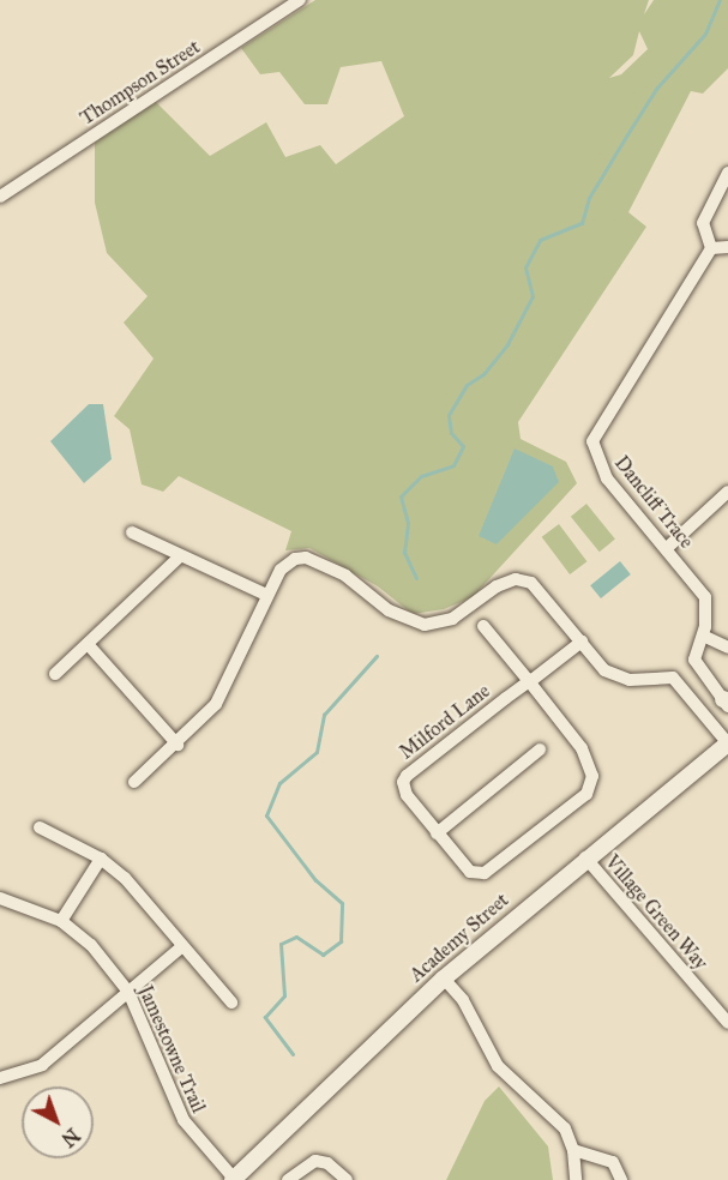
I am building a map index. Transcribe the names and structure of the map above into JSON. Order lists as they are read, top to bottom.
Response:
{
  "streets": {
    "street": [
      "Thompson Street",
      "Dancliff Trace",
      "Milford Lane",
      "Village Green Way",
      "Academy Street",
      "Jamestowne Trail"
    ]
  },
  "crossings": [
    ["Village Green Way", "Academy Street"],
    ["Academy Street", "Jamestowne Trail"]
  ],
  "north": "bottom right"
}
